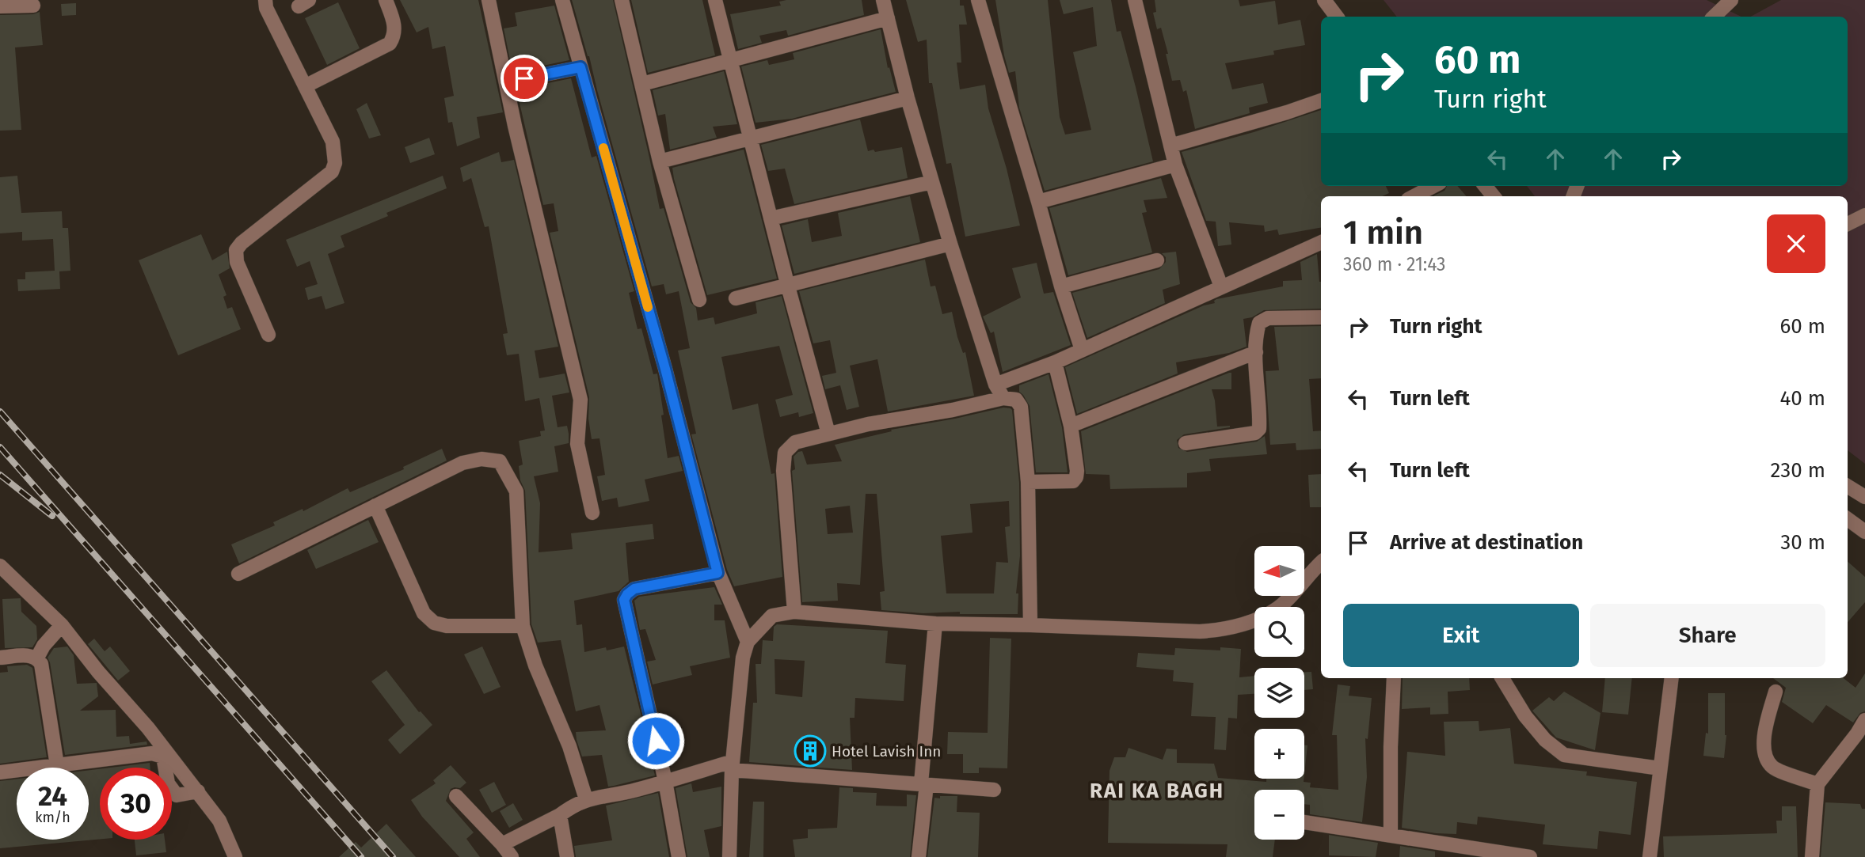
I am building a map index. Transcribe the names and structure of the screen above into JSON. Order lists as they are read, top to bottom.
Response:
{
  "districts": ["RAI KA BAGH"],
  "places": {
    "building": ["Hotel Lavish Inn"]
  },
  "north": "left",
  "page": {
    "turn": ["60 m", "Turn right"],
    "heading": ["1 min", "360 m · 21:43"],
    "list": [
      {
        "name": "Turn right",
        "value": "60 m"
      },
      {
        "name": "Turn left",
        "value": "40 m"
      },
      {
        "name": "Turn left",
        "value": "230 m"
      },
      {
        "name": "Arrive at destination",
        "value": "30 m"
      }
    ],
    "map_buttons": ["+", "−"],
    "buttons": ["Exit", "Share"],
    "speed": "24 km/h",
    "limit": "30"
  }
}
